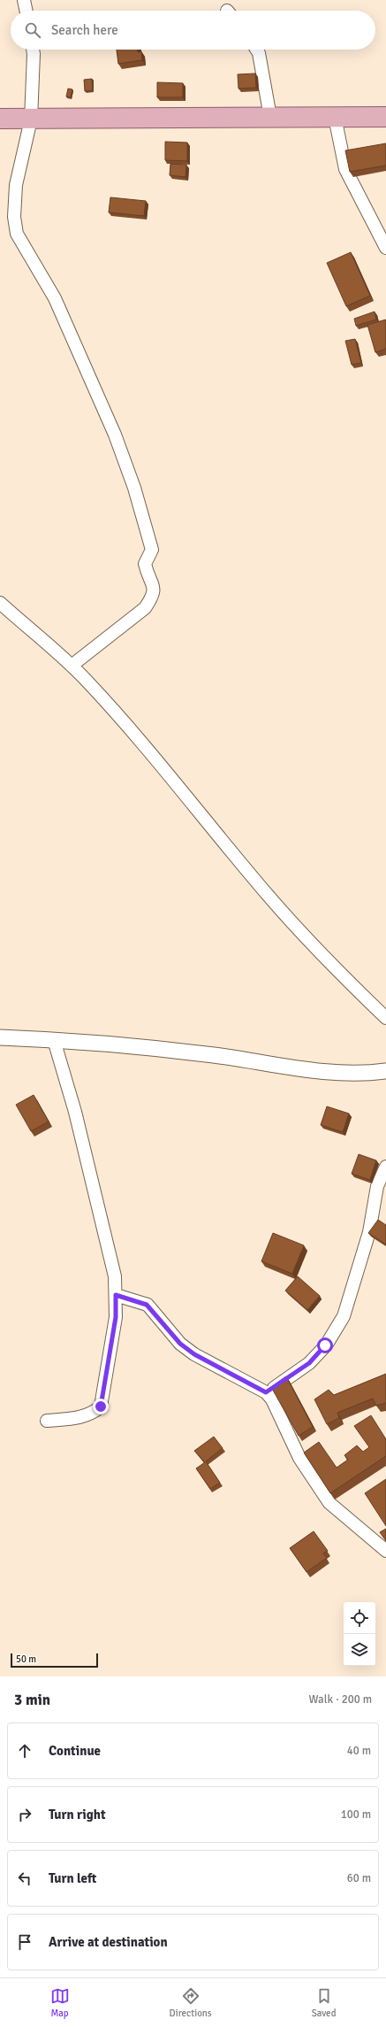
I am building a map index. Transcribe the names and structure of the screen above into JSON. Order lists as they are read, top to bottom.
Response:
{
  "scale_bar": "50 m",
  "page": {
    "search": "Search here",
    "scale": "50 m",
    "heading": ["3 min", "Walk · 200 m"],
    "list": [
      ["Continue", "40 m"],
      ["Turn right", "100 m"],
      ["Turn left", "60 m"],
      "Arrive at destination"
    ],
    "nav": ["Map", "Directions", "Saved"]
  }
}
